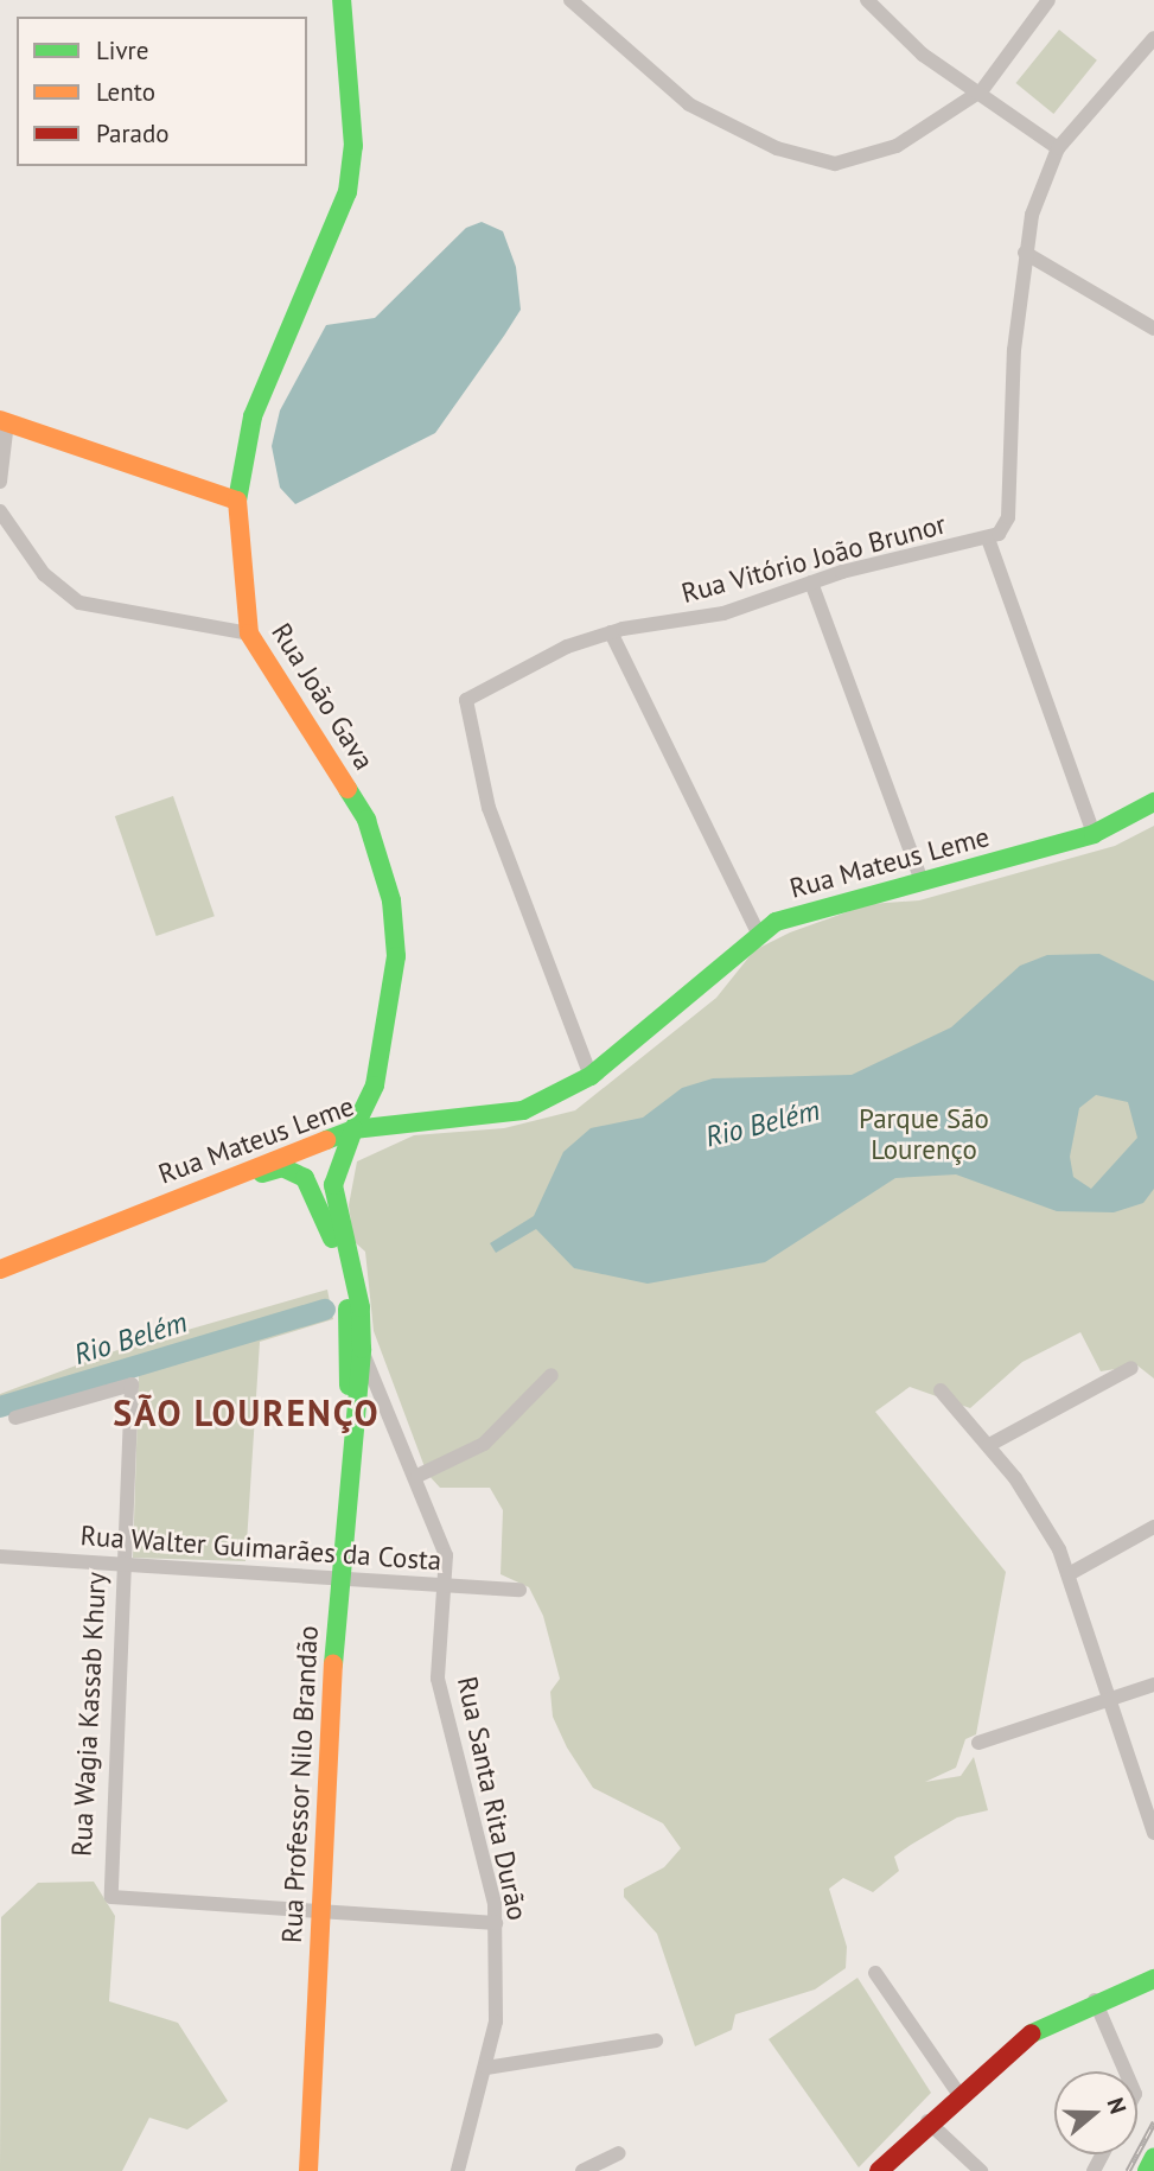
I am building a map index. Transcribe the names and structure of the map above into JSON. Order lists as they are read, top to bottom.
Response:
{
  "streets": {
    "main road": ["Rua João Gava", "Rua Mateus Leme", "Rua Professor Nilo Brandão"],
    "street": [
      "Rua Vitório João Brunor",
      "Rua Walter Guimarães da Costa",
      "Rua Wagia Kassab Khury",
      "Rua Santa Rita Durão"
    ]
  },
  "crossings": [
    ["Rua Vitório João Brunor", "Rua Mateus Leme"],
    ["Rua João Gava", "Rua Mateus Leme"],
    ["Rua João Gava", "Rua Professor Nilo Brandão"],
    ["Rua Mateus Leme", "Rua Professor Nilo Brandão"],
    ["Rua Walter Guimarães da Costa", "Rua Wagia Kassab Khury"],
    ["Rua Walter Guimarães da Costa", "Rua Professor Nilo Brandão"],
    ["Rua Walter Guimarães da Costa", "Rua Santa Rita Durão"],
    ["Rua Wagia Kassab Khury", "Rua Professor Nilo Brandão"],
    ["Rua Professor Nilo Brandão", "Rua Santa Rita Durão"]
  ],
  "districts": ["SÃO LOURENÇO"],
  "water": ["Rio Belém"],
  "parks": ["Parque São Lourenço"],
  "legend": ["Livre", "Lento", "Parado"],
  "north": "right"
}
